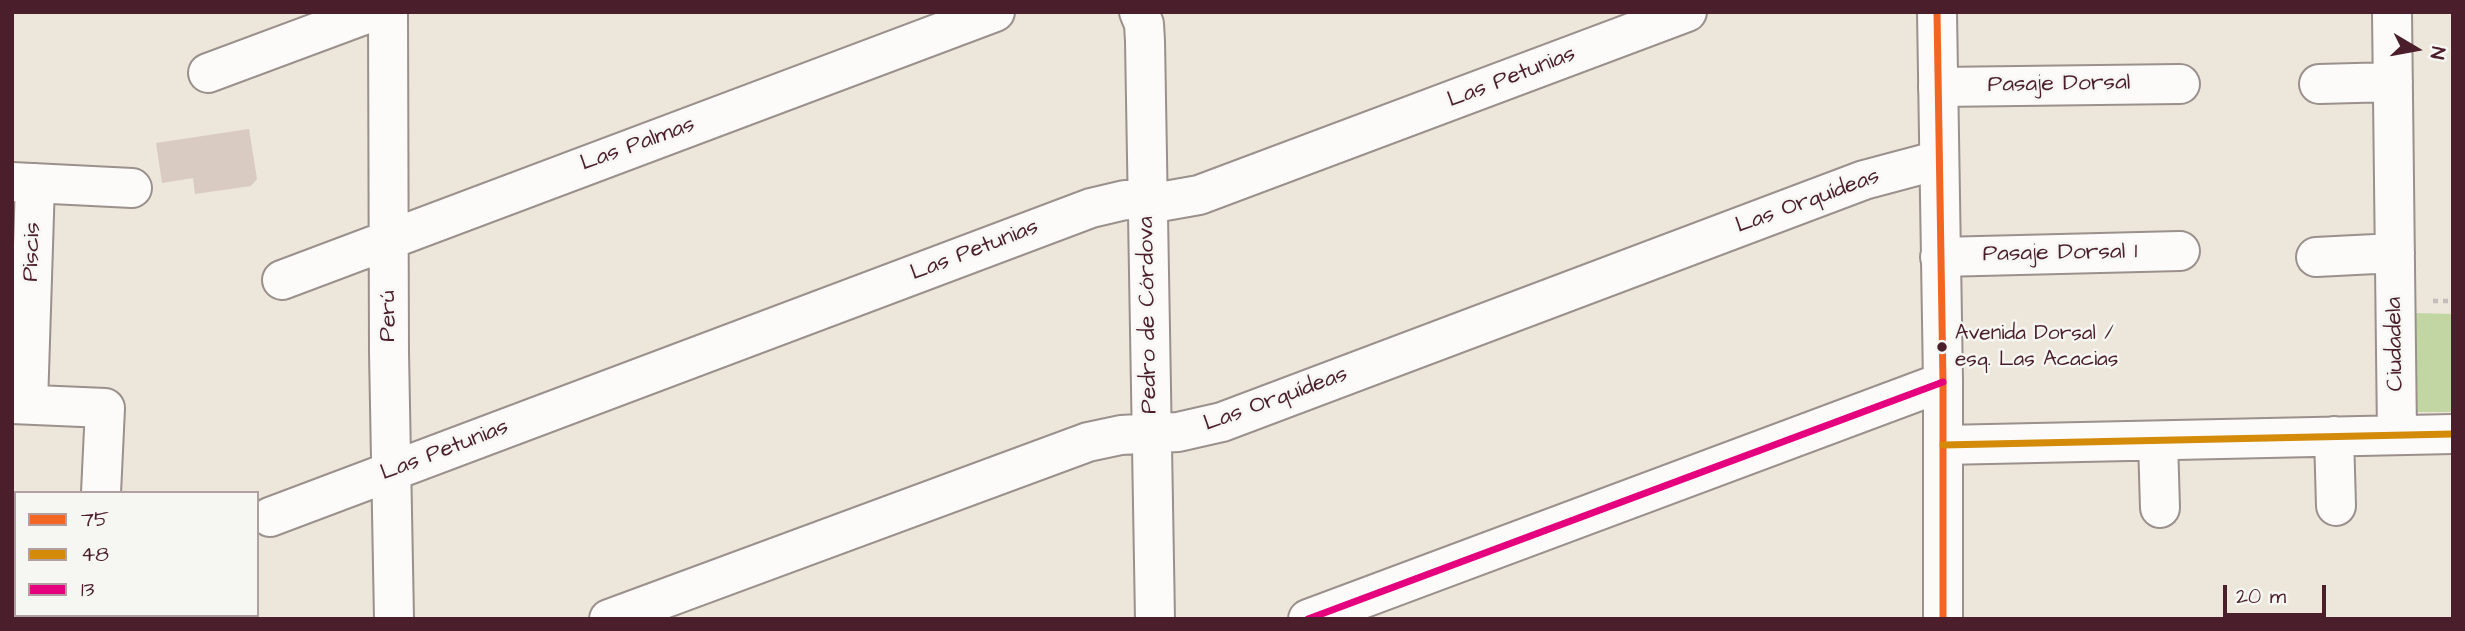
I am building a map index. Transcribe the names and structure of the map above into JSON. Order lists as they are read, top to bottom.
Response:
{
  "streets": {
    "street": [
      "Las Petunias",
      "Pasaje Dorsal",
      "Las Palmas",
      "Las Orquídeas",
      "Piscis",
      "Pasaje Dorsal 1",
      "Pedro de Córdova",
      "Perú",
      "Ciudadela"
    ]
  },
  "crossings": [
    ["Las Petunias", "Pedro de Córdova"],
    ["Las Petunias", "Perú"],
    ["Las Palmas", "Perú"],
    ["Las Orquídeas", "Pedro de Córdova"]
  ],
  "places": ["Avenida Dorsal / esq. Las Acacias"],
  "lines": ["transit line 75", "transit line 13", "transit line 48"],
  "legend": ["75", "48", "13"],
  "scale_bar": "20 m",
  "north": "right"
}
